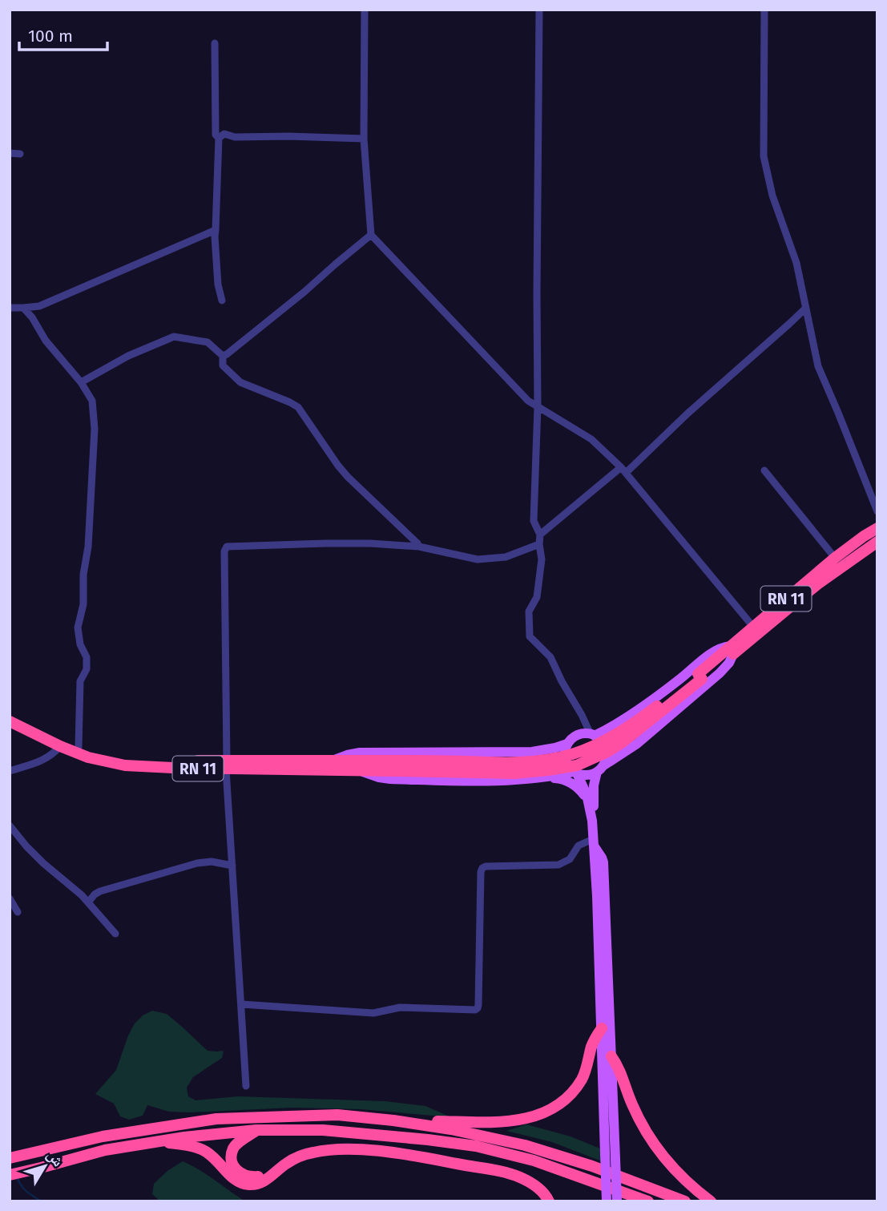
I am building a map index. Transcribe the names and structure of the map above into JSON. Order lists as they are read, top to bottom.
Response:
{
  "streets": {
    "highway": ["RN 11"]
  },
  "scale_bar": "100 m",
  "north": "top right"
}
